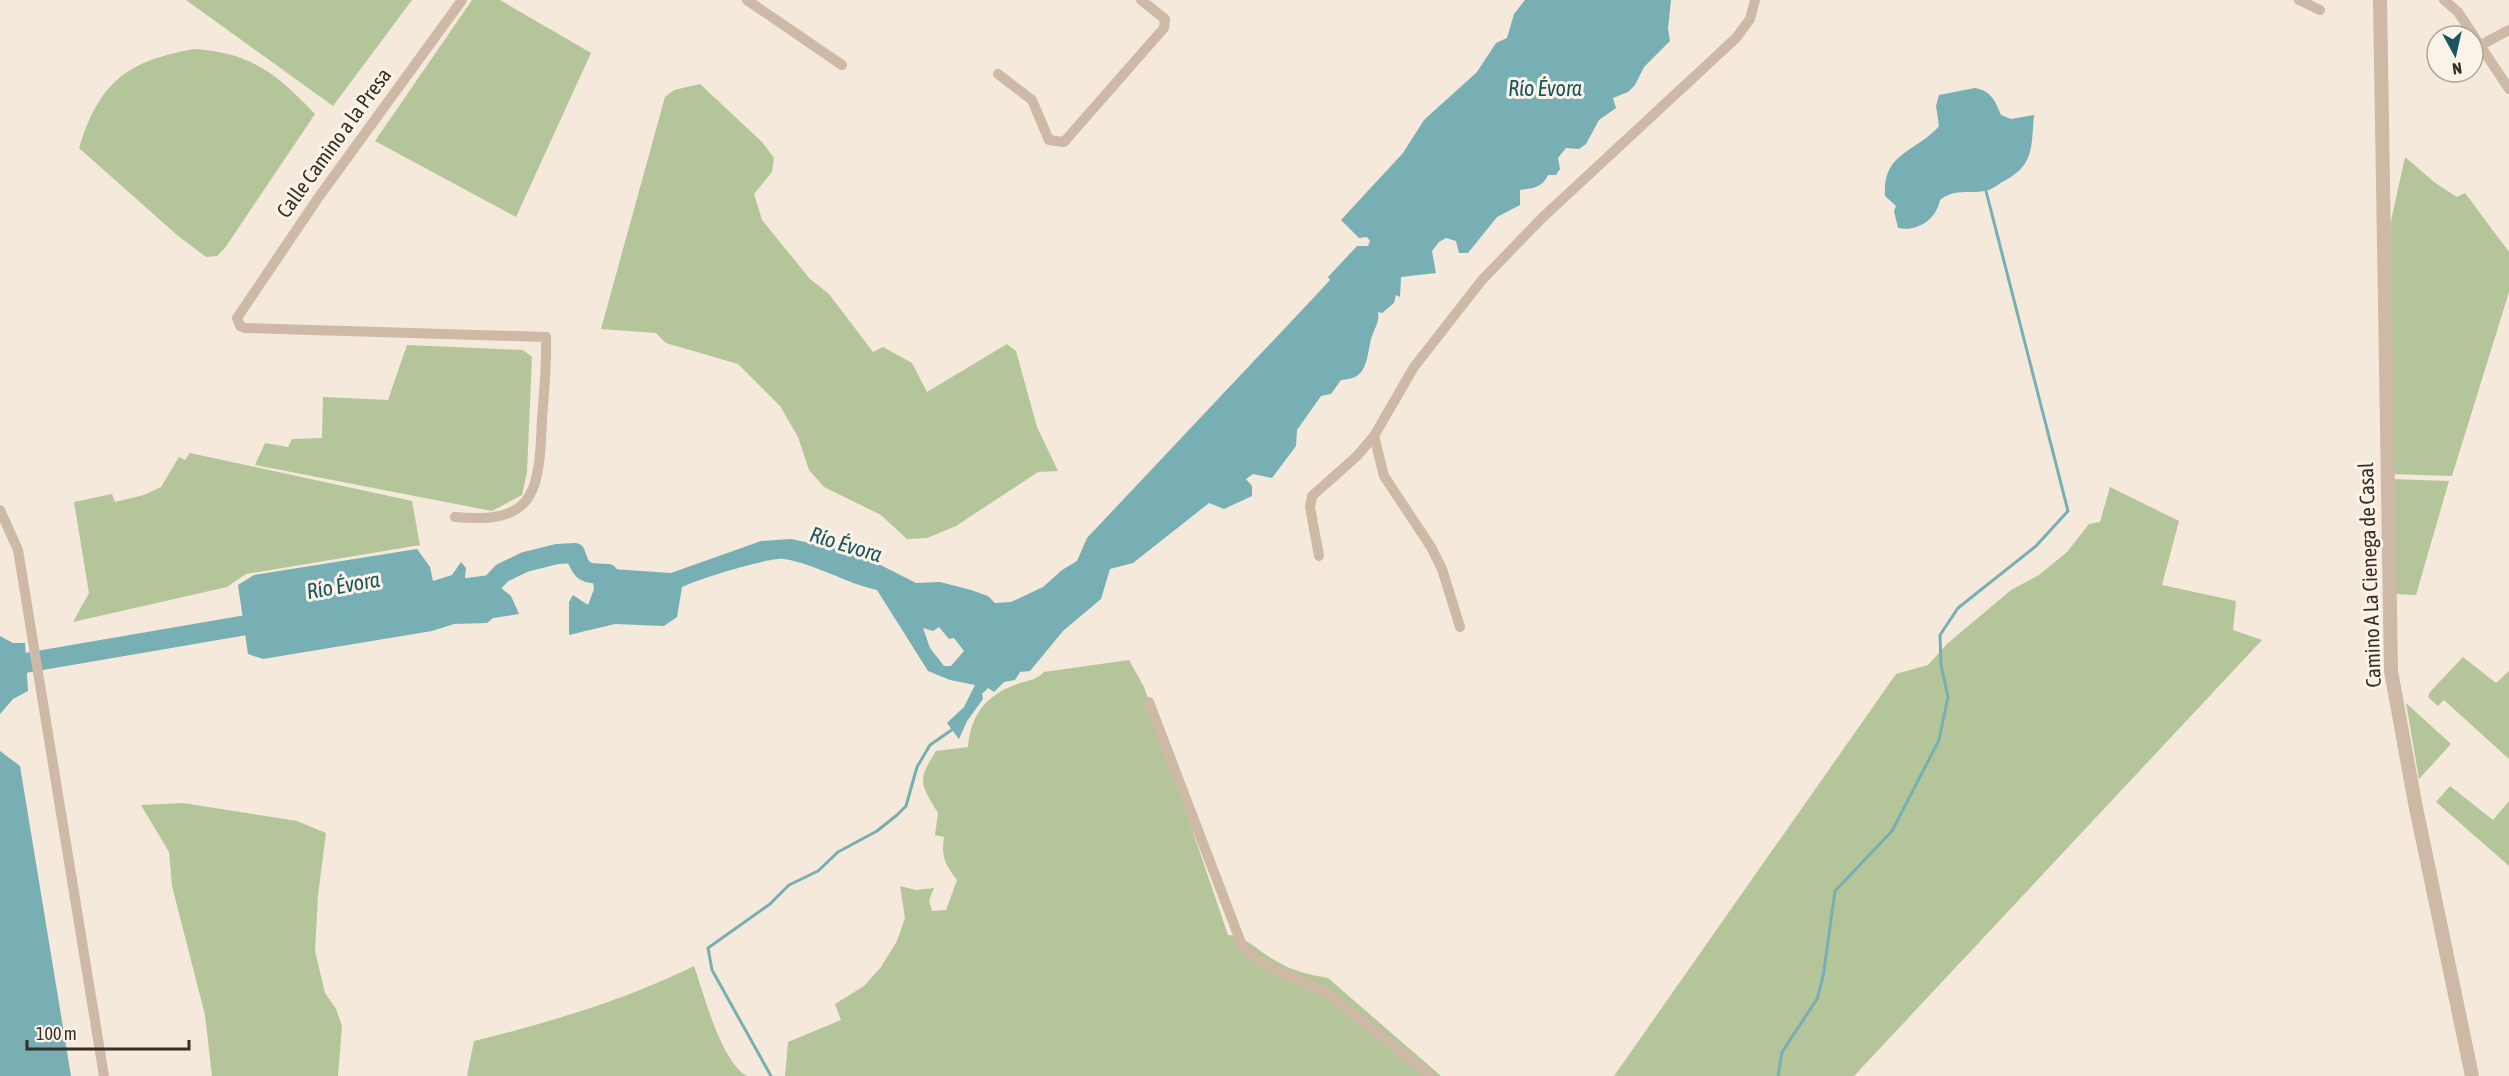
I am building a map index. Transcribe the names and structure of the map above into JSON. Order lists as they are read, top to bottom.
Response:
{
  "streets": {
    "street": ["Calle Camino a la Presa", "Camino A La Cienega de Casal"]
  },
  "water": ["Río Évora"],
  "scale_bar": "100 m",
  "north": "bottom"
}
